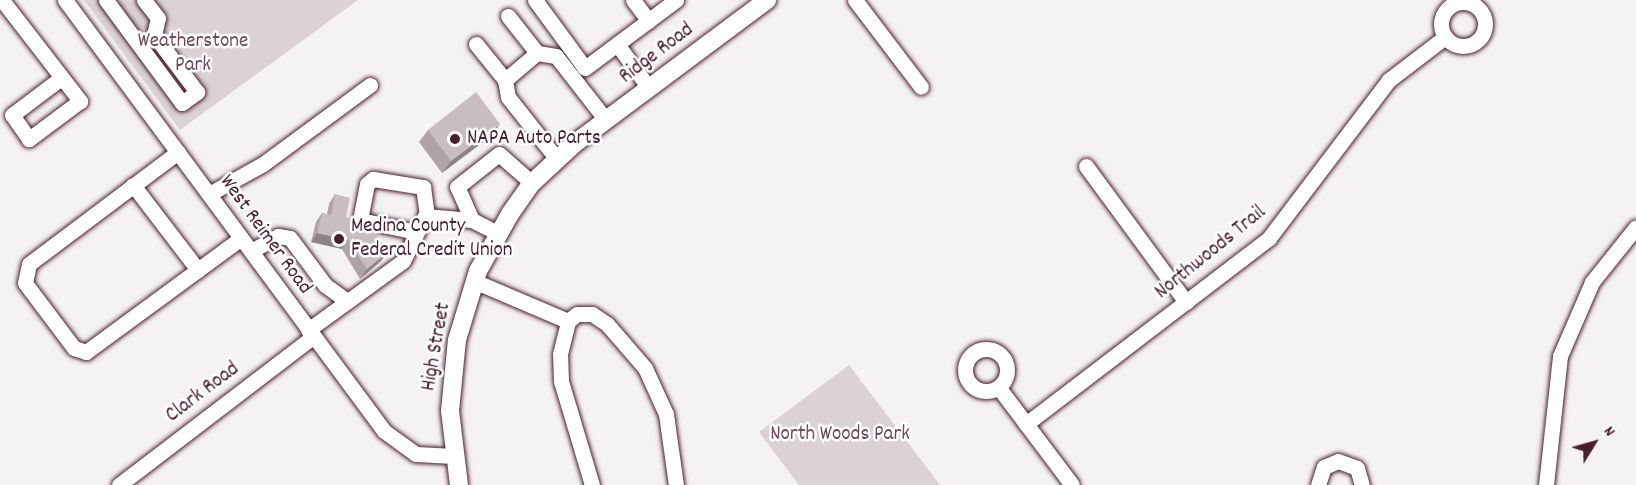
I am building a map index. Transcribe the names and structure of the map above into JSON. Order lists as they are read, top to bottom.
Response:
{
  "streets": {
    "main road": ["Ridge Road", "High Street"],
    "street": ["West Reimer Road", "Northwoods Trail", "Clark Road"]
  },
  "crossings": [
    ["Ridge Road", "High Street"],
    ["West Reimer Road", "High Street"],
    ["West Reimer Road", "Clark Road"]
  ],
  "parks": ["Weatherstone Park", "North Woods Park"],
  "places": ["NAPA Auto Parts", "Medina County Federal Credit Union"],
  "north": "top right"
}
